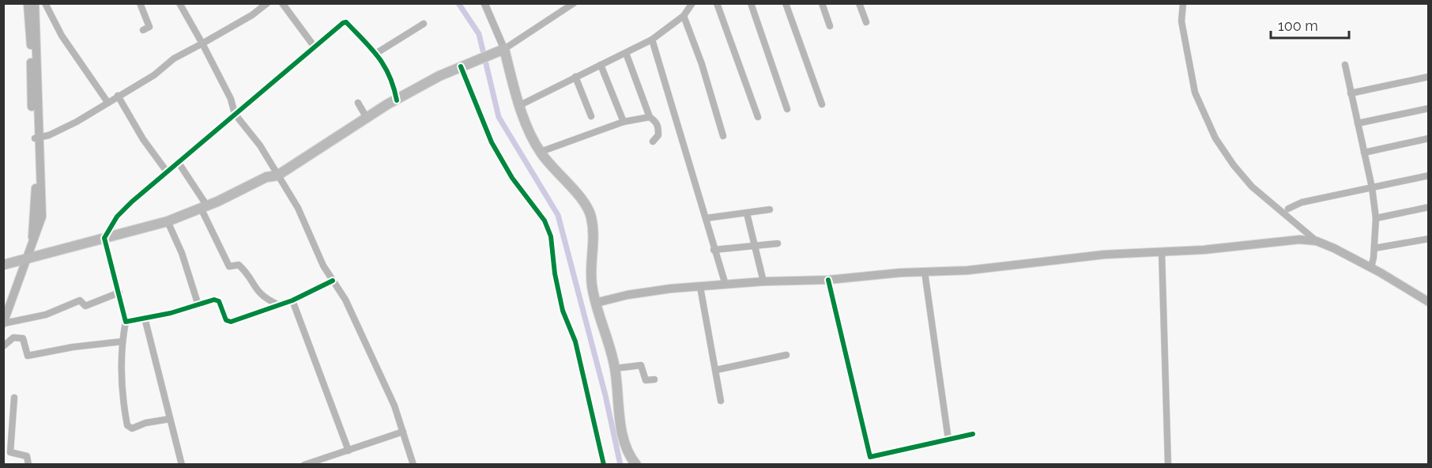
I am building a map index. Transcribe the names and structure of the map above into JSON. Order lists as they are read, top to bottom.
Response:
{
  "scale_bar": "100 m"
}
